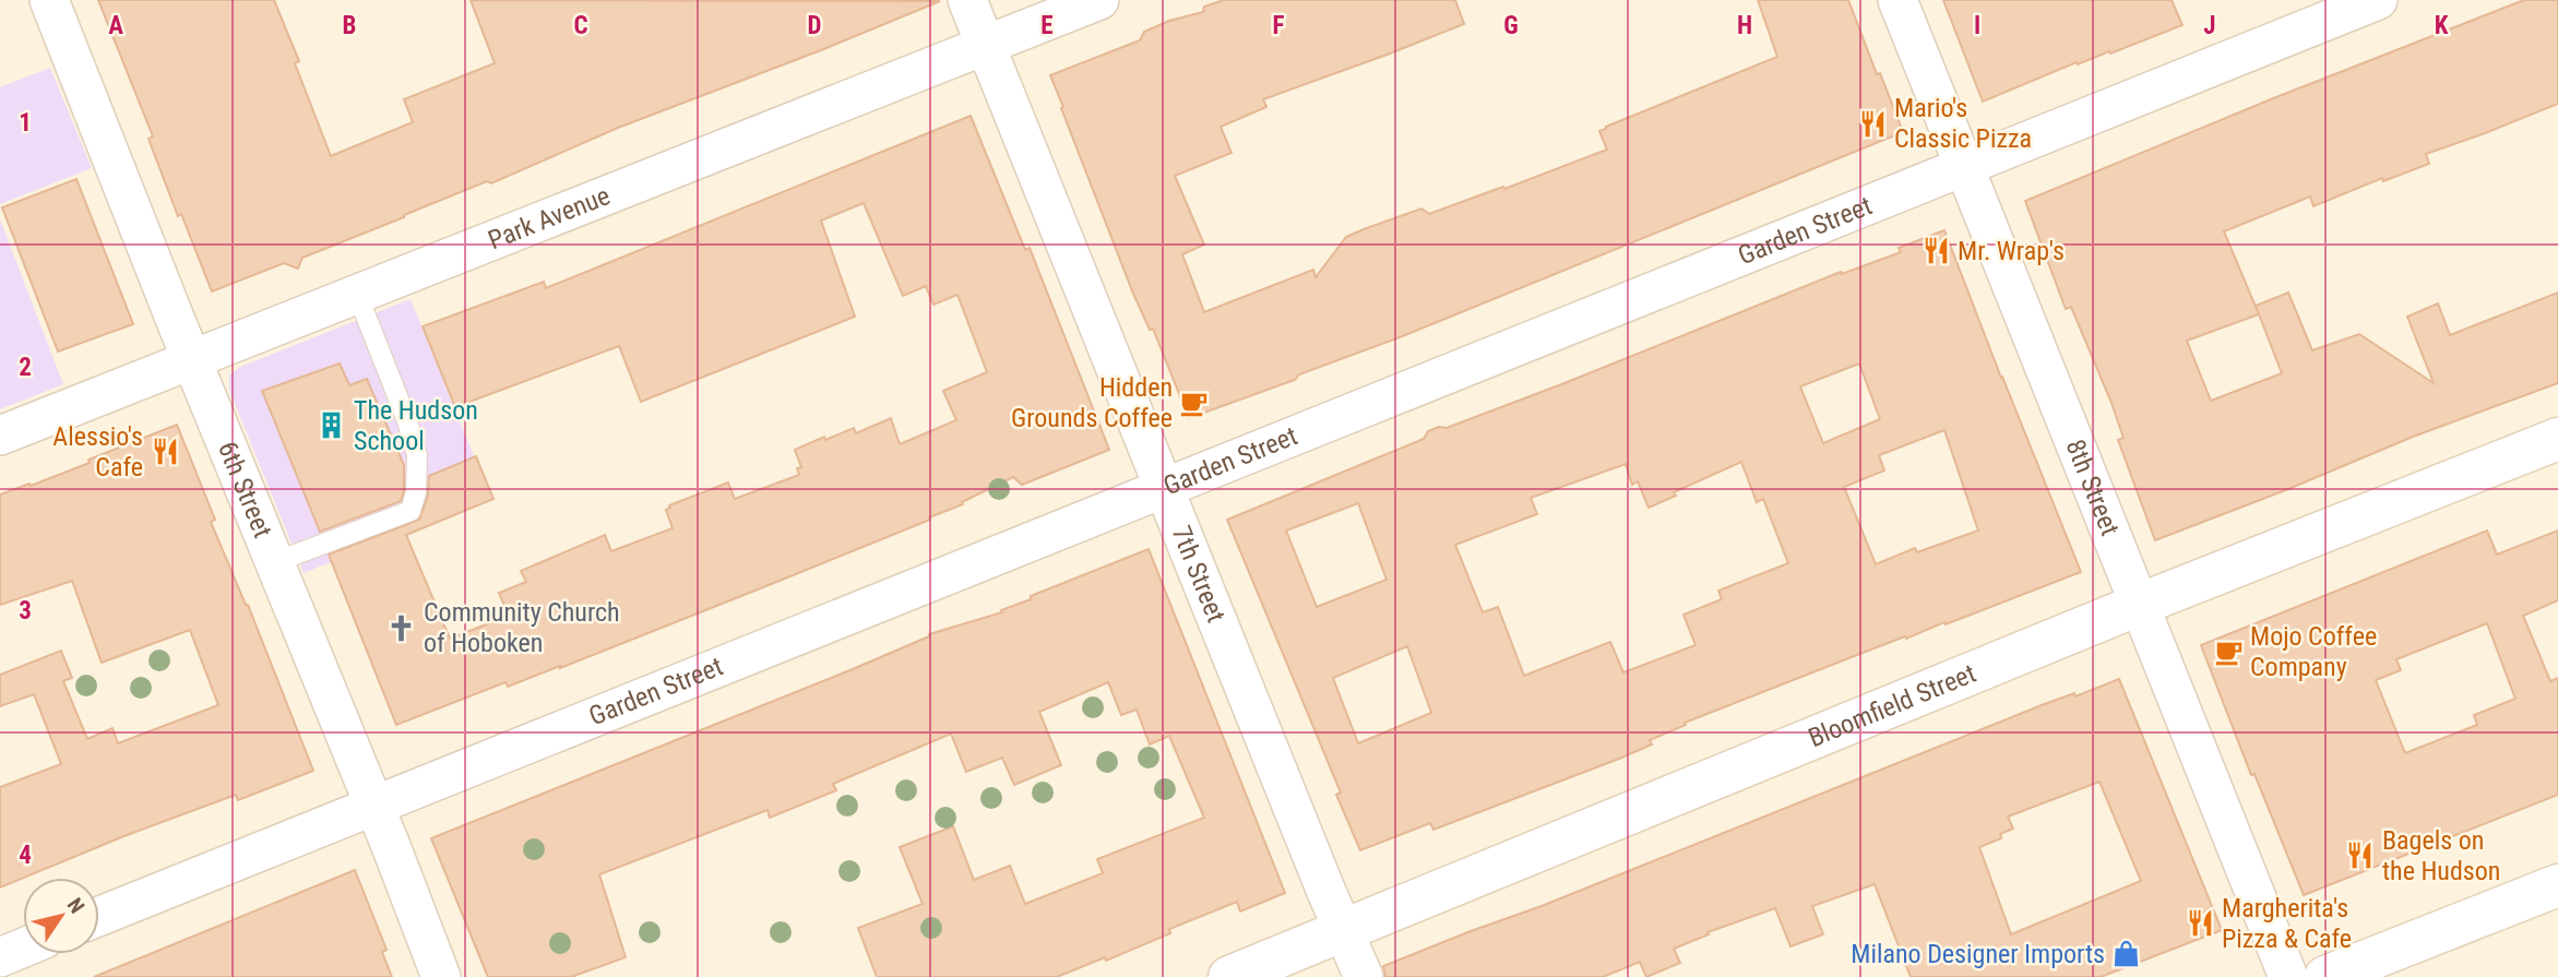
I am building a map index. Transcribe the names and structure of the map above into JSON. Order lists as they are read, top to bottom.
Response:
{
  "streets": {
    "street": [
      "Park Avenue",
      "Garden Street",
      "6th Street",
      "8th Street",
      "7th Street",
      "Bloomfield Street"
    ]
  },
  "crossings": [
    ["Park Avenue", "6th Street"],
    ["Park Avenue", "7th Street"],
    ["Garden Street", "6th Street"],
    ["Garden Street", "8th Street"],
    ["Garden Street", "7th Street"],
    ["8th Street", "Bloomfield Street"],
    ["7th Street", "Bloomfield Street"]
  ],
  "places": {
    "restaurant": [
      "Mario's Classic Pizza",
      "Mr. Wrap's",
      "Alessio's Cafe",
      "Bagels on the Hudson",
      "Margherita's Pizza & Cafe"
    ],
    "cafe": ["Hidden Grounds Coffee", "Mojo Coffee Company"],
    "building": ["The Hudson School"],
    "church": ["Community Church of Hoboken"],
    "shop": ["Milano Designer Imports"]
  },
  "north": "top right",
  "grid": {
    "columns": [
      "A",
      "B",
      "C",
      "D",
      "E",
      "F",
      "G",
      "H",
      "I",
      "J",
      "K"
    ],
    "rows": [
      "1",
      "2",
      "3",
      "4"
    ]
  }
}
